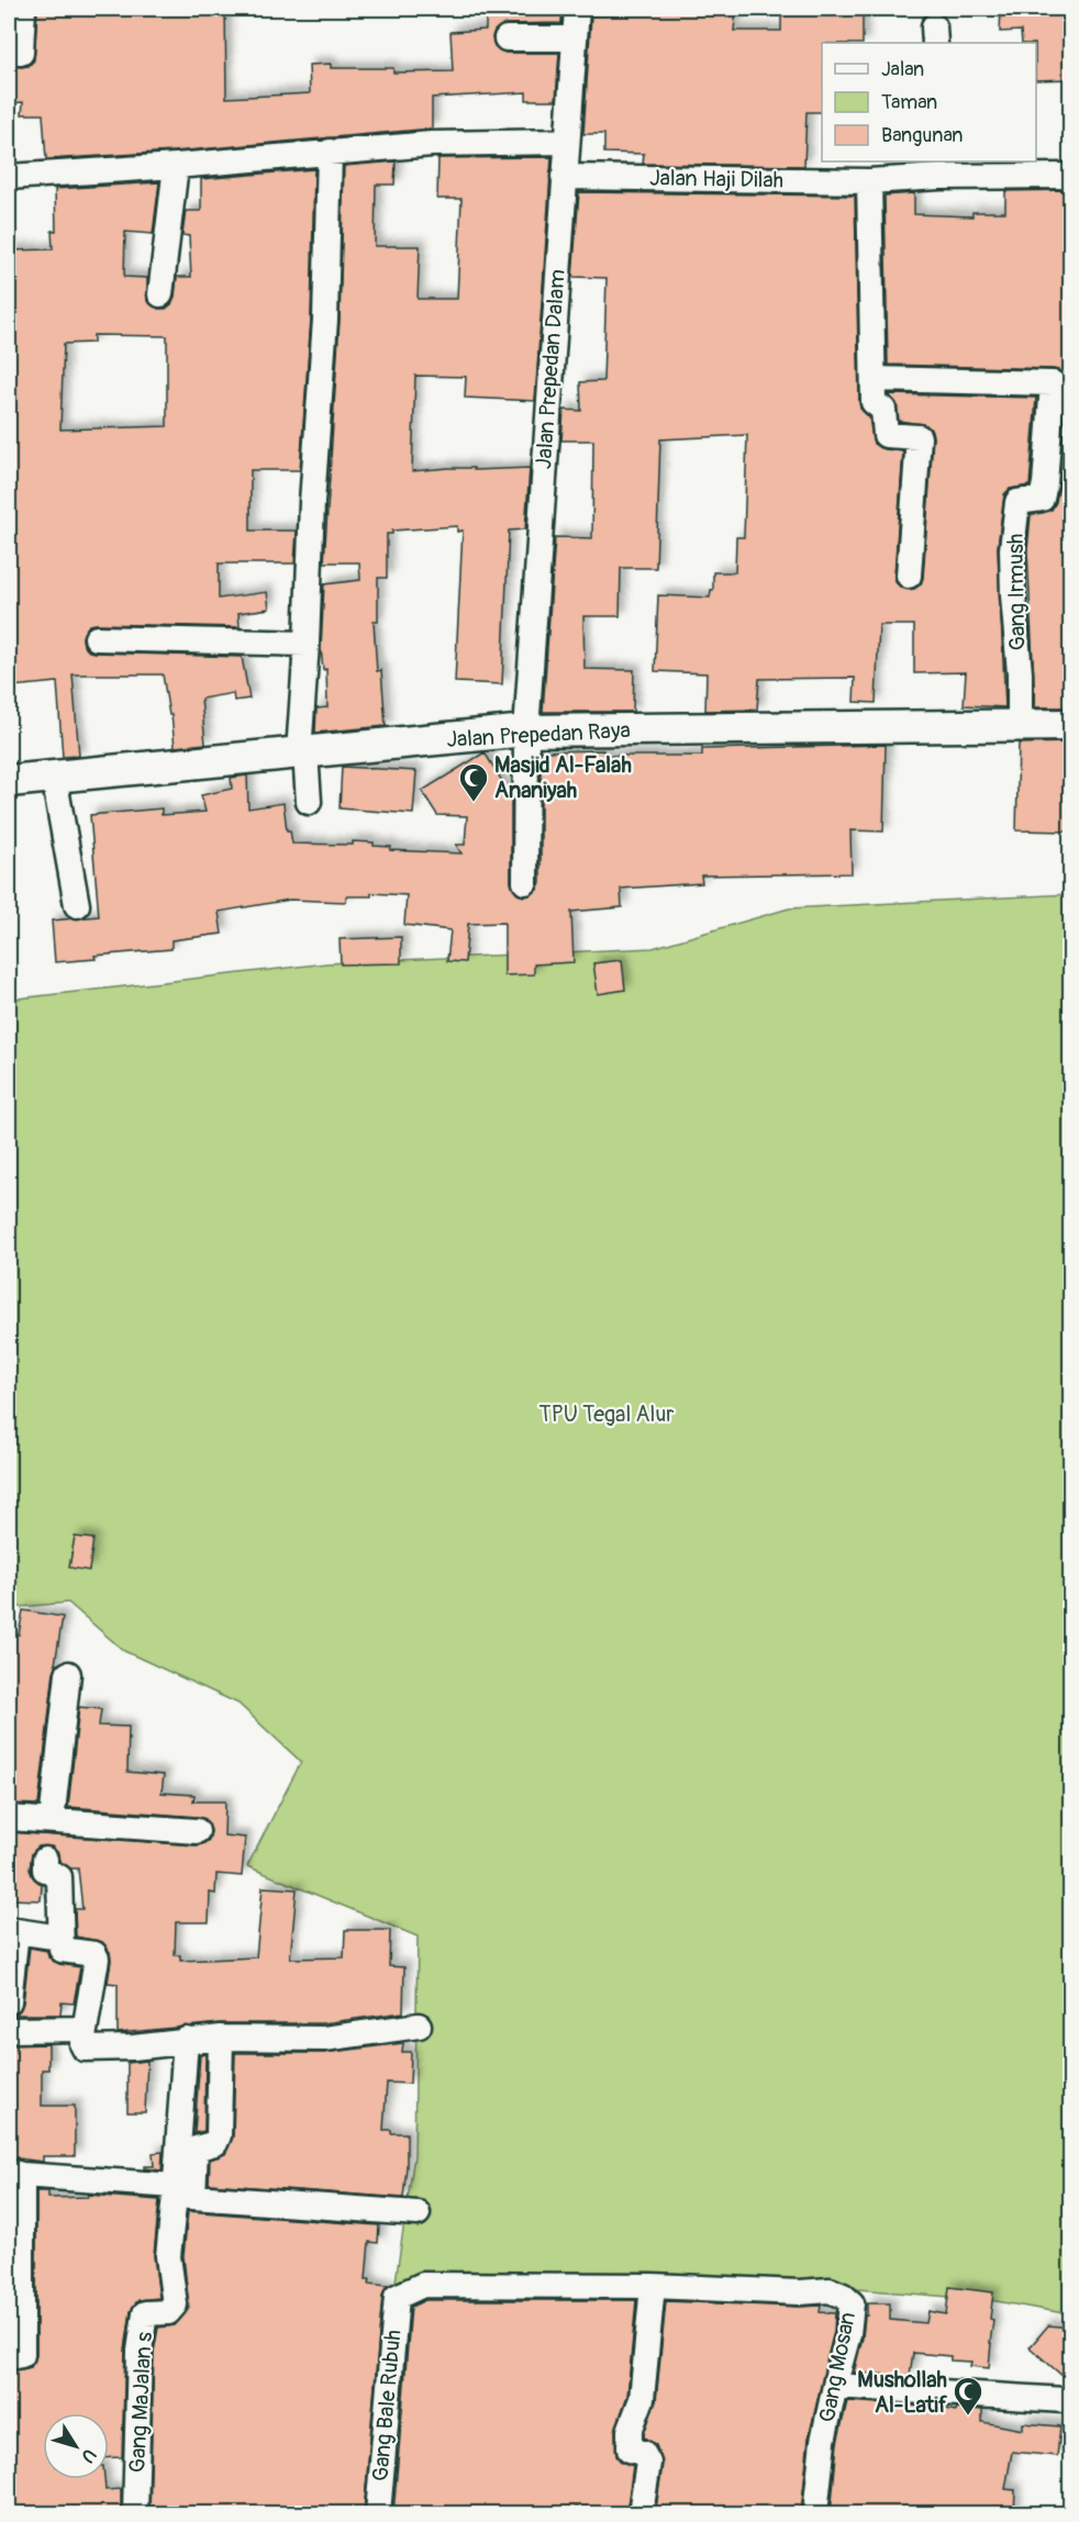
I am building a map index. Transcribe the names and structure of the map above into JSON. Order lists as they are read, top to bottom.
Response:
{
  "streets": {
    "street": [
      "Jalan Haji Dilah",
      "Jalan Prepedan Dalam",
      "Gang Irmush",
      "Jalan Prepedan Raya",
      "Gang Mosan",
      "Gang MaJalan s",
      "Gang Bale Rubuh"
    ]
  },
  "crossings": [
    ["Jalan Haji Dilah", "Jalan Prepedan Dalam"],
    ["Jalan Prepedan Dalam", "Jalan Prepedan Raya"],
    ["Gang Irmush", "Jalan Prepedan Raya"],
    ["Gang Mosan", "Gang Bale Rubuh"]
  ],
  "parks": ["TPU Tegal Alur"],
  "places": {
    "mosque": ["Masjid Al-Falah Ananiyah", "Mushollah Al-Latif"]
  },
  "legend": ["Jalan", "Taman", "Bangunan"],
  "north": "bottom right"
}
